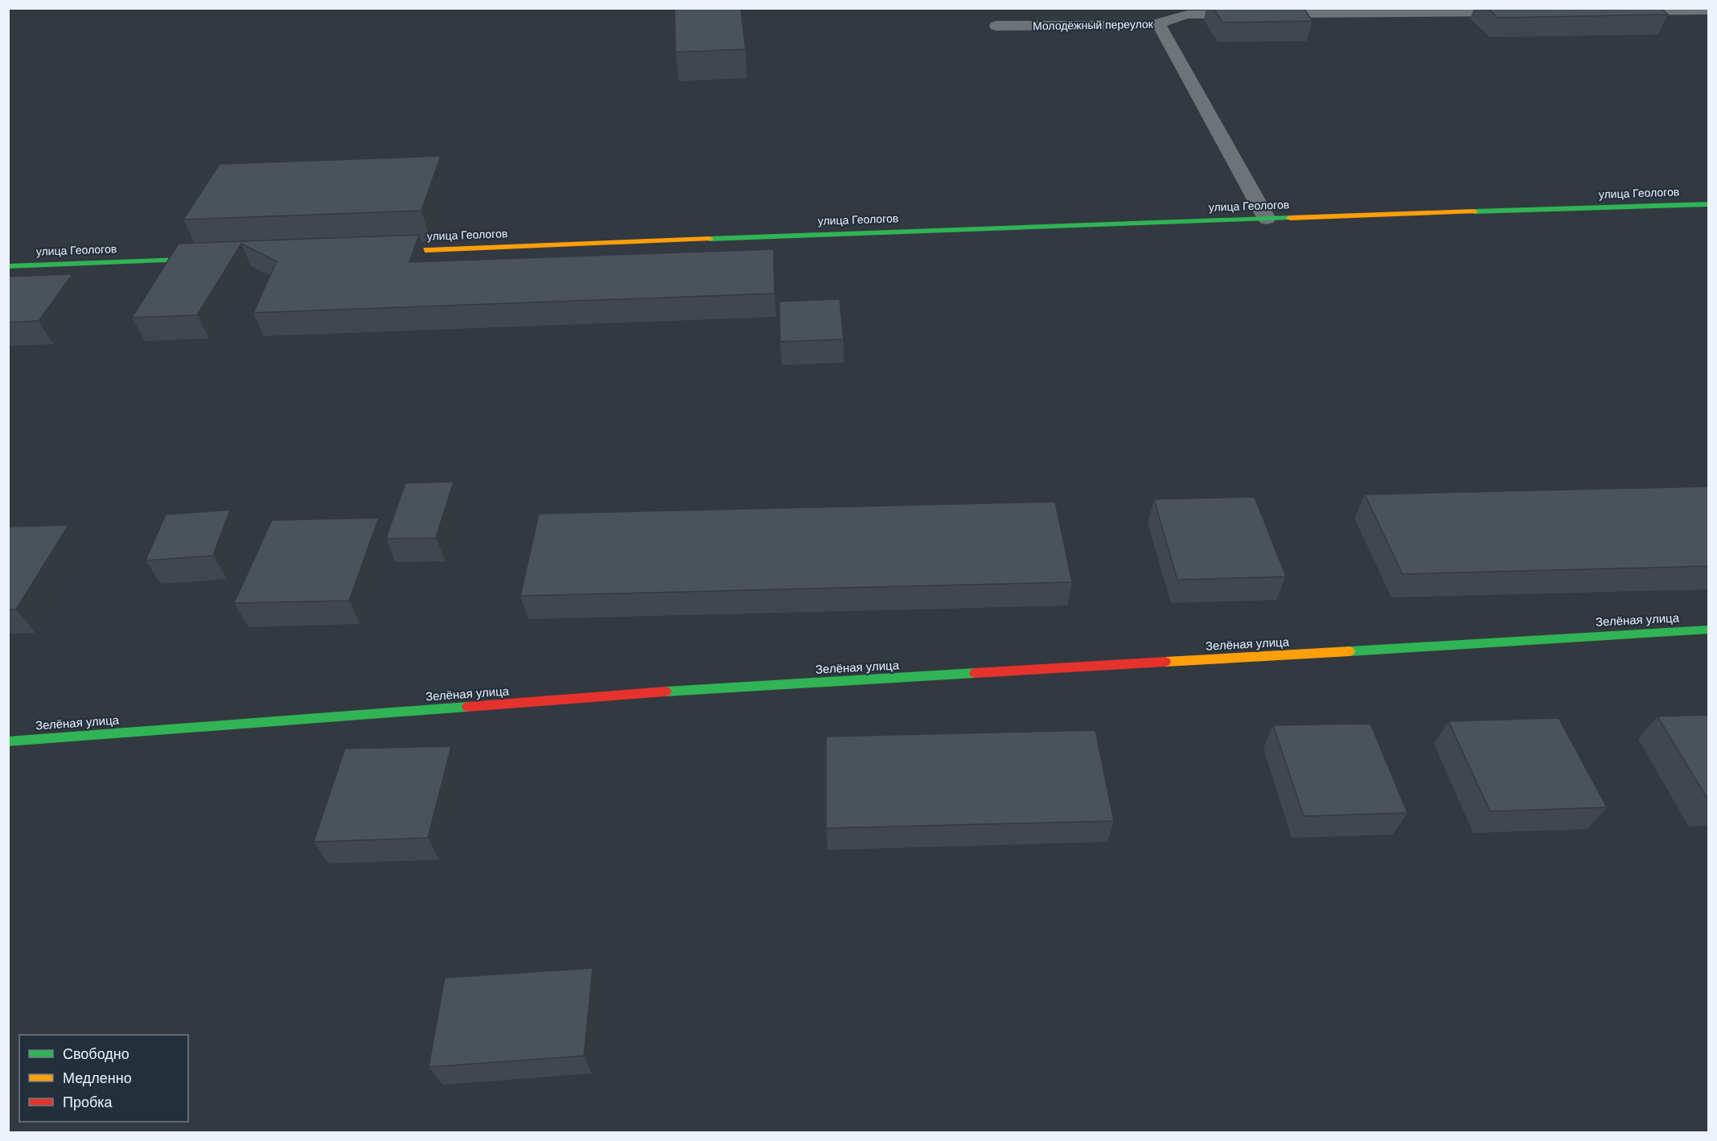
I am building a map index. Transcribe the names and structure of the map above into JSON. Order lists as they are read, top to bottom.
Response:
{
  "streets": {
    "street": ["Молодёжный переулок", "улица Геологов", "Зелёная улица"]
  },
  "legend": ["Свободно", "Медленно", "Пробка"]
}
